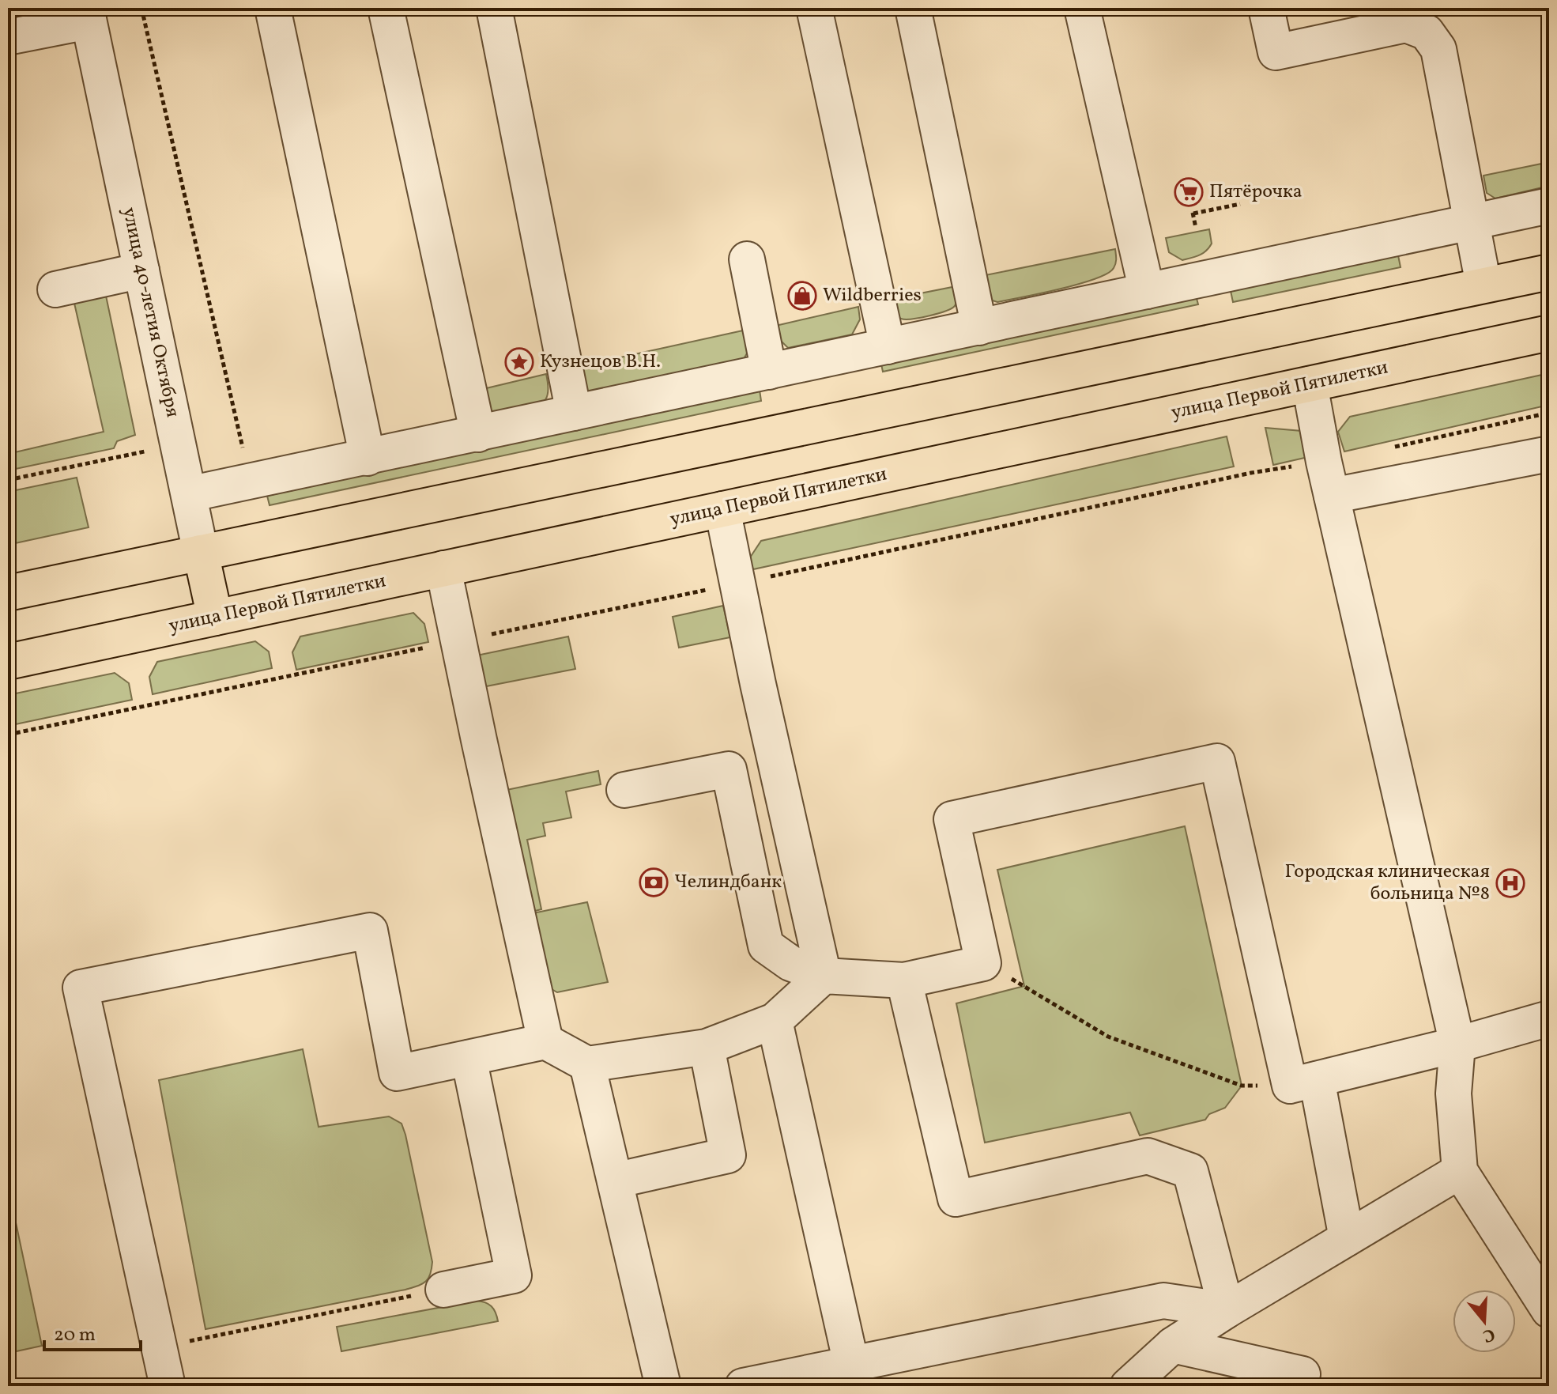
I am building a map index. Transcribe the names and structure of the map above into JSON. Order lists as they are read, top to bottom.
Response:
{
  "streets": {
    "main road": ["улица 40-летия Октября", "улица Первой Пятилетки"]
  },
  "crossings": [
    ["улица 40-летия Октября", "улица Первой Пятилетки"]
  ],
  "places": {
    "supermarket": ["Пятёрочка"],
    "shop": ["Wildberries"],
    "place": ["Кузнецов В.Н."],
    "bank": ["Челиндбанк"],
    "hospital": ["Городская клиническая больница №8"]
  },
  "scale_bar": "20 m",
  "north": "bottom"
}
